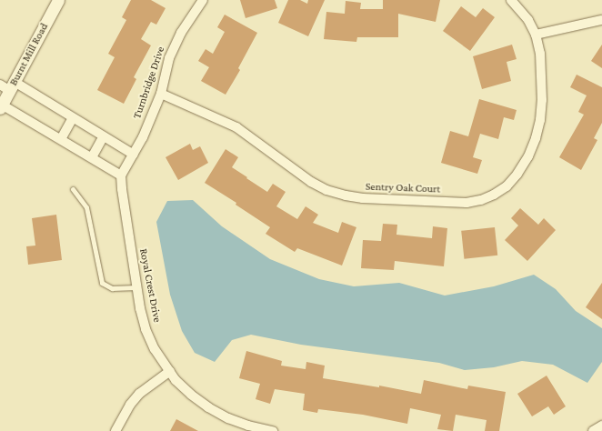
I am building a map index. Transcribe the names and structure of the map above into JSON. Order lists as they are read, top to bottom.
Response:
{
  "streets": {
    "street": [
      "Burnt Mill Road",
      "Turnbridge Drive",
      "Sentry Oak Court",
      "Royal Crest Drive"
    ]
  },
  "crossings": [
    ["Turnbridge Drive", "Sentry Oak Court"],
    ["Turnbridge Drive", "Royal Crest Drive"]
  ]
}
